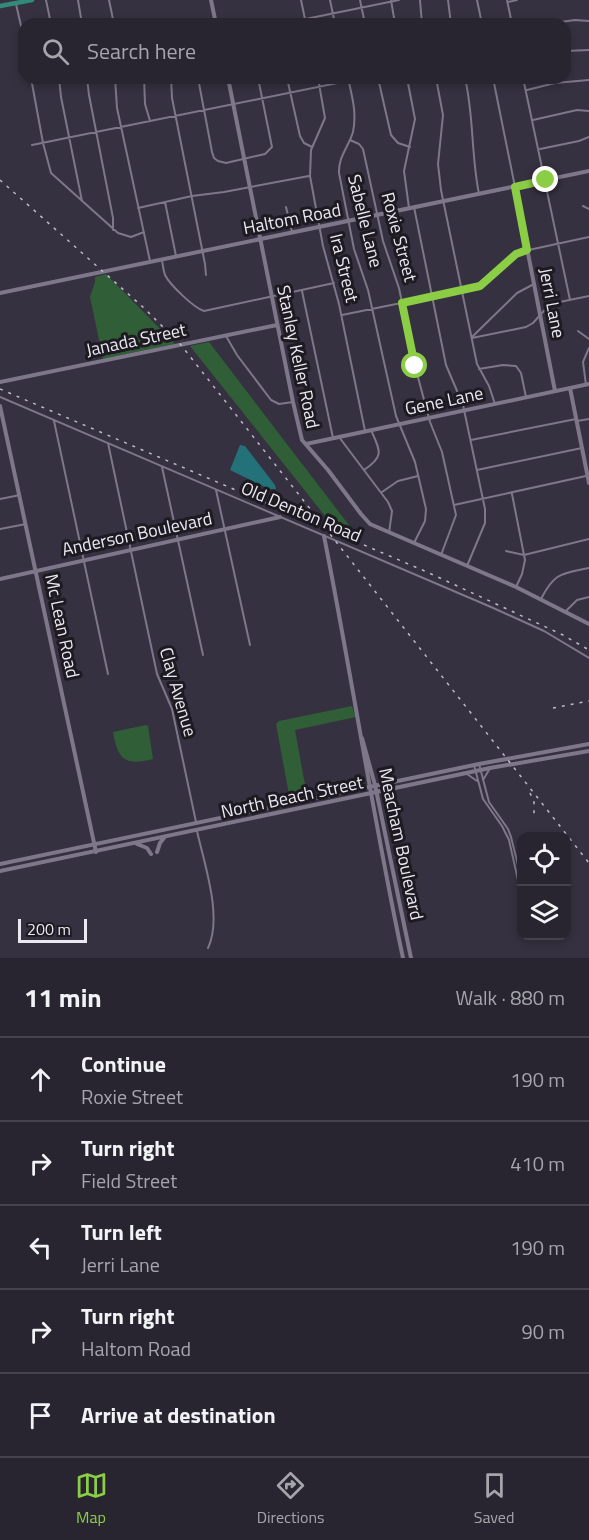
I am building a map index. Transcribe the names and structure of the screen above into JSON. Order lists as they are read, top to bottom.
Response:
{
  "streets": {
    "main road": [
      "Haltom Road",
      "Jerri Lane",
      "Janada Street",
      "Stanley Keller Road",
      "Gene Lane",
      "Anderson Boulevard",
      "Mc Lean Road",
      "North Beach Street",
      "Meacham Boulevard"
    ],
    "street": [
      "Sabelle Lane",
      "Roxie Street",
      "Ira Street",
      "Old Denton Road",
      "Clay Avenue"
    ]
  },
  "crossings": [
    ["Haltom Road", "Sabelle Lane"],
    ["Haltom Road", "Roxie Street"],
    ["Haltom Road", "Ira Street"],
    ["Haltom Road", "Jerri Lane"],
    ["Haltom Road", "Stanley Keller Road"],
    ["Sabelle Lane", "Roxie Street"],
    ["Sabelle Lane", "Stanley Keller Road"],
    ["Sabelle Lane", "Gene Lane"],
    ["Roxie Street", "Stanley Keller Road"],
    ["Roxie Street", "Gene Lane"],
    ["Ira Street", "Gene Lane"],
    ["Jerri Lane", "Gene Lane"],
    ["Janada Street", "Stanley Keller Road"],
    ["Stanley Keller Road", "Gene Lane"],
    ["Old Denton Road", "Anderson Boulevard"],
    ["Old Denton Road", "Clay Avenue"],
    ["Old Denton Road", "Meacham Boulevard"],
    ["Anderson Boulevard", "Mc Lean Road"],
    ["Anderson Boulevard", "Clay Avenue"],
    ["Mc Lean Road", "North Beach Street"],
    ["Clay Avenue", "North Beach Street"],
    ["North Beach Street", "Meacham Boulevard"]
  ],
  "scale_bar": "200 m",
  "page": {
    "search": "Search here",
    "scale": "200 m",
    "heading": ["11 min", "Walk · 880 m"],
    "list": [
      ["Continue", "Roxie Street", "190 m"],
      ["Turn right", "Field Street", "410 m"],
      ["Turn left", "Jerri Lane", "190 m"],
      ["Turn right", "Haltom Road", "90 m"],
      "Arrive at destination"
    ],
    "nav": ["Map", "Directions", "Saved"]
  }
}
